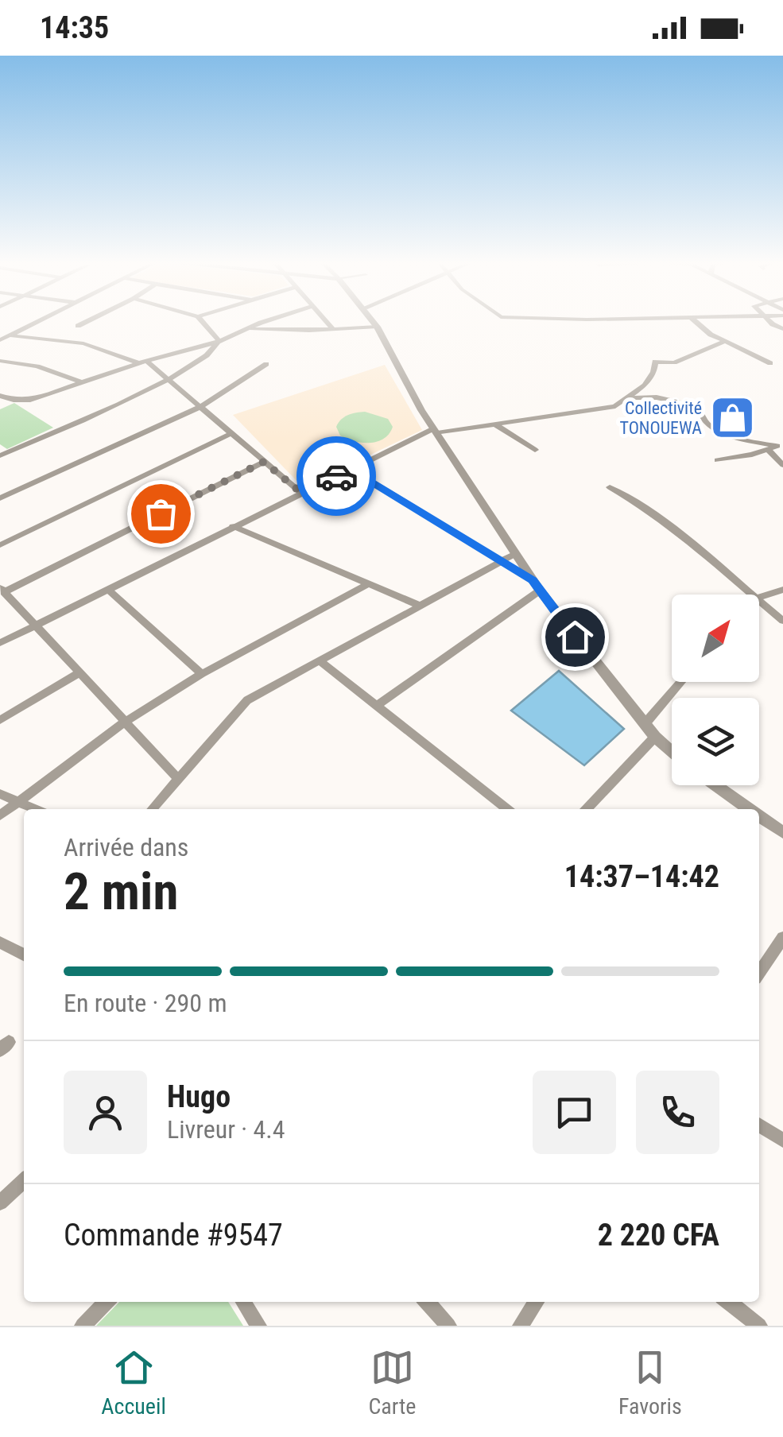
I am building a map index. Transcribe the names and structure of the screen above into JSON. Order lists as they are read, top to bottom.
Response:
{
  "places": {
    "shop": ["Collectivité TONOUEWA"]
  },
  "north": "top right",
  "page": {
    "status": "14:35",
    "heading": ["2 min", "Arrivée dans", "14:37–14:42"],
    "panel": [
      "Hugo",
      "Livreur · 4.4",
      "Commande #9547",
      "2 220 CFA"
    ],
    "bar": "En route · 290 m",
    "tabs": ["Accueil", "Carte", "Favoris"]
  }
}
